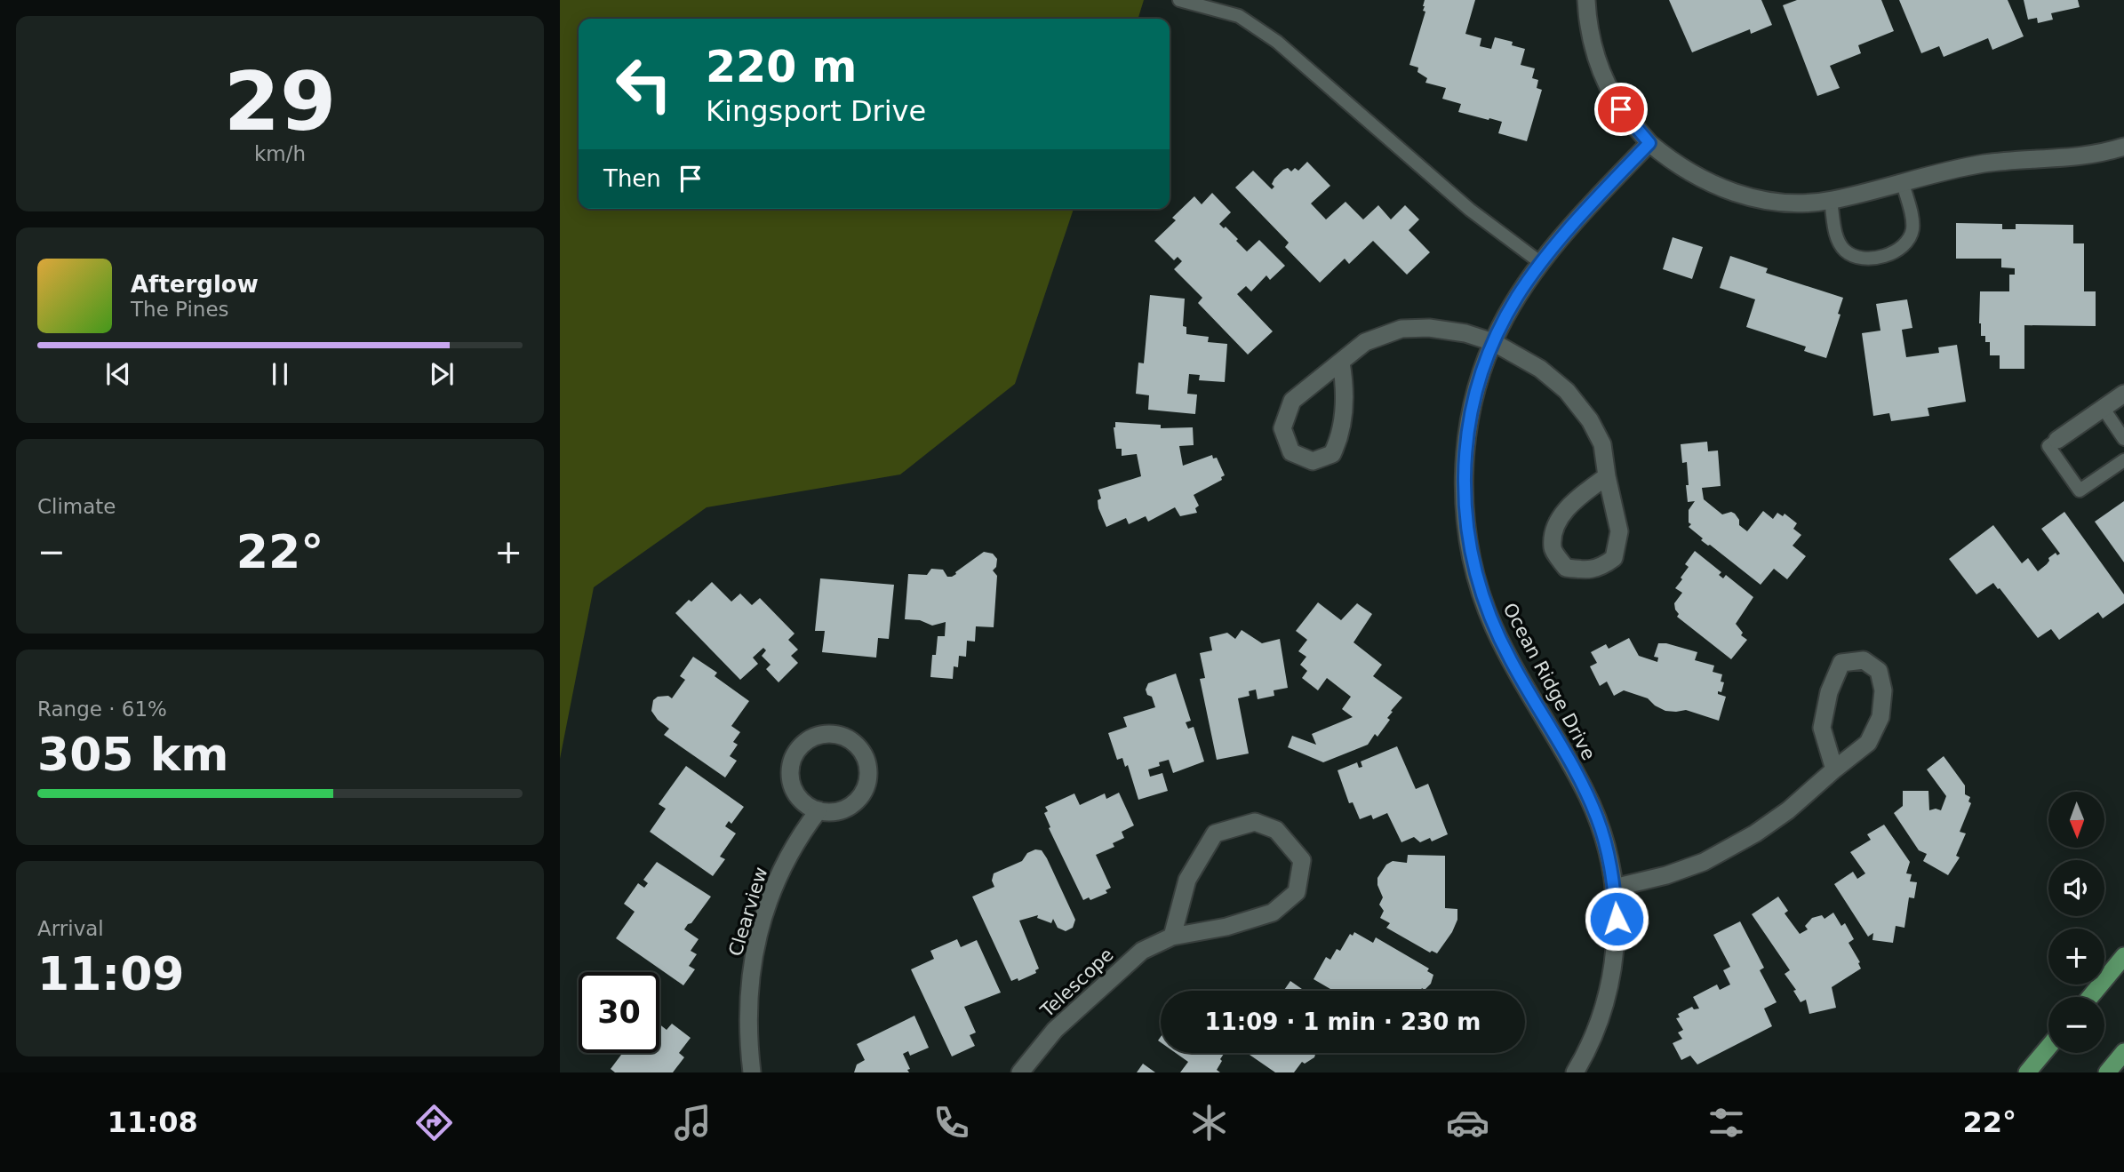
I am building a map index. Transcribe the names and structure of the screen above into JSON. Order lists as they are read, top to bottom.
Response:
{
  "streets": {
    "street": ["Ocean Ridge Drive", "Clearview", "Telescope"]
  },
  "north": "bottom",
  "page": {
    "tile": [
      ["29", "km/h"],
      "Climate",
      ["Range · 61%", "305 km"],
      ["Arrival", "11:09"]
    ],
    "turn": ["220 m", "Kingsport Drive"],
    "then": "Then",
    "song": ["Afterglow", "The Pines"],
    "heat": ["−", "22°", "+"],
    "map_buttons": ["+", "−"],
    "limit": "30",
    "trip": "11:09 · 1 min · 230 m",
    "tabs": ["11:08", "22°"]
  }
}
